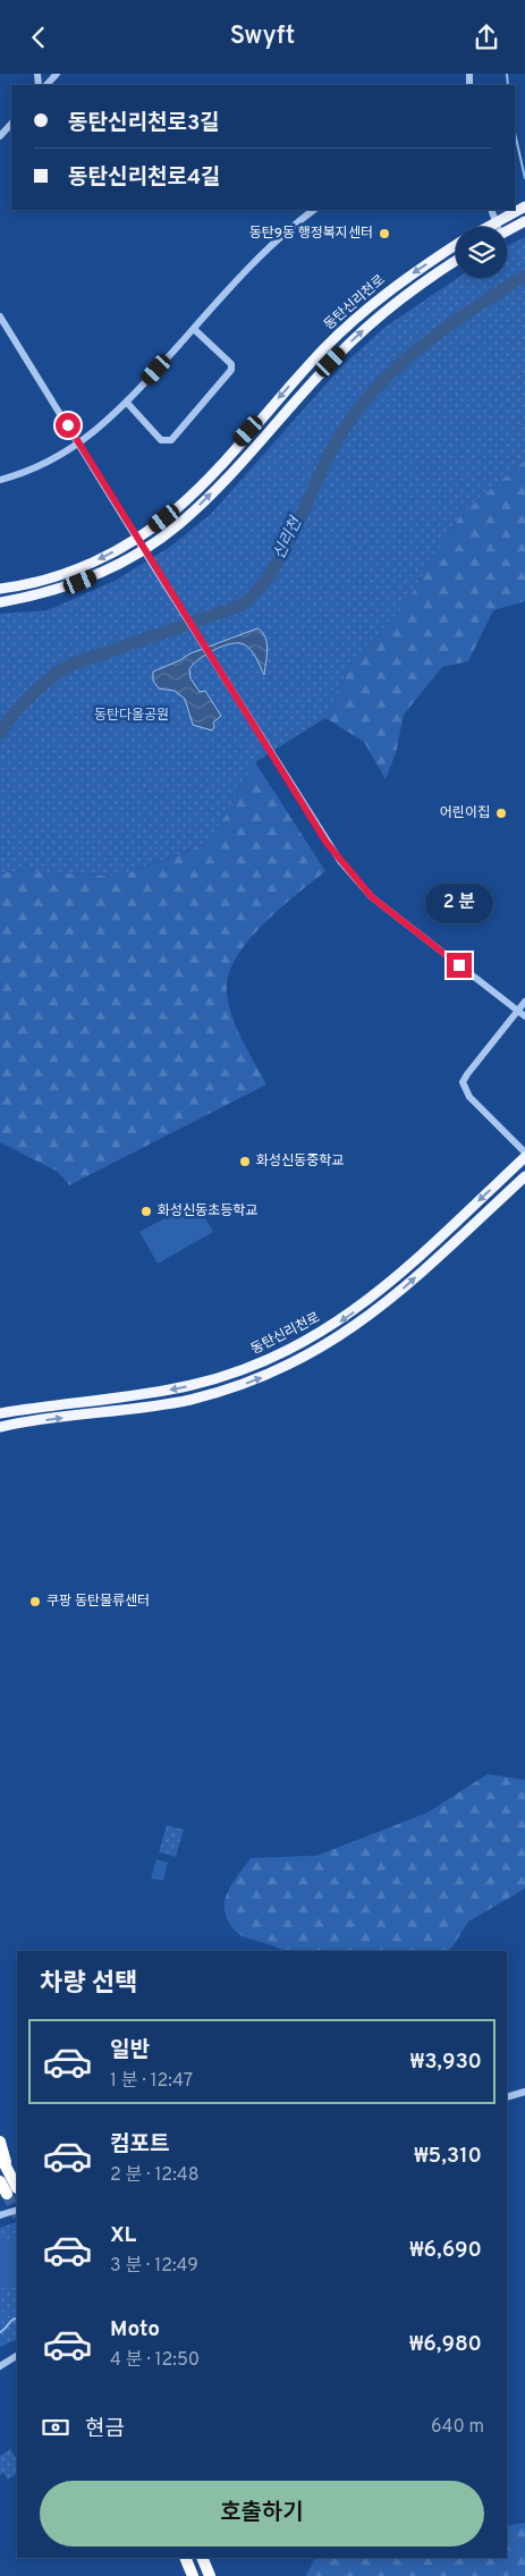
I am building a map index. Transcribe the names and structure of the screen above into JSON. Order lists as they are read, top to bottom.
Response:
{
  "streets": {
    "main road": ["동탄신리천로"]
  },
  "water": ["신리천"],
  "parks": ["동탄다올공원"],
  "places": [
    "동탄9동 행정복지센터",
    "어린이집",
    "화성신동중학교",
    "화성신동초등학교",
    "쿠팡 동탄물류센터"
  ],
  "page": {
    "header": "Swyft",
    "banner": ["동탄신리천로3길", "동탄신리천로4길"],
    "bubble": "2 분",
    "heading": "차량 선택",
    "list": [
      {
        "name": "일반",
        "note": "1 분 · 12:47",
        "value": "₩3,930"
      },
      {
        "name": "컴포트",
        "note": "2 분 · 12:48",
        "value": "₩5,310"
      },
      {
        "name": "XL",
        "note": "3 분 · 12:49",
        "value": "₩6,690"
      },
      {
        "name": "Moto",
        "note": "4 분 · 12:50",
        "value": "₩6,980"
      }
    ],
    "pay": ["현금", "640 m"],
    "buttons": "호출하기"
  }
}
